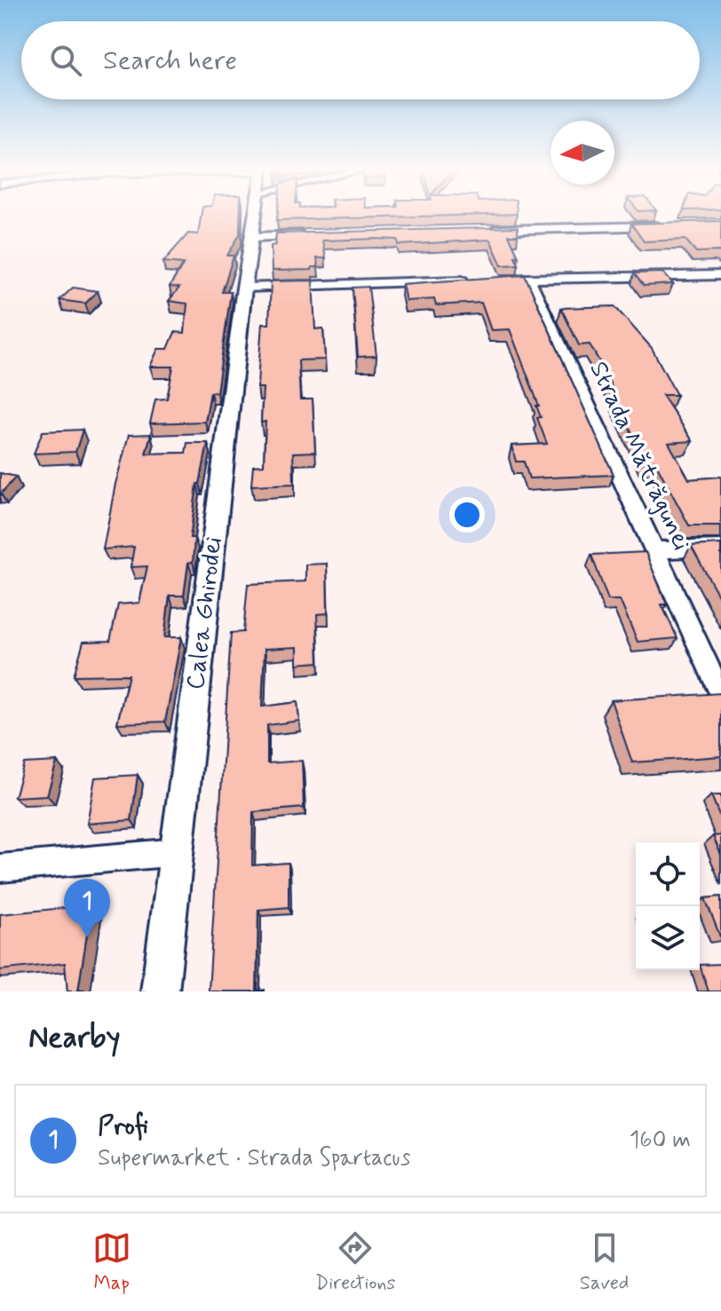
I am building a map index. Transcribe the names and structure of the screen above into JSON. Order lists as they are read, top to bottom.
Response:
{
  "streets": {
    "street": ["Strada Mătrăgunei", "Calea Ghirodei"]
  },
  "north": "left",
  "page": {
    "search": "Search here",
    "pins": "1",
    "heading": "Nearby",
    "list": [
      {
        "mark": "1",
        "name": "Profi",
        "note": "Supermarket · Strada Spartacus",
        "value": "160 m"
      }
    ],
    "nav": ["Map", "Directions", "Saved"]
  }
}
